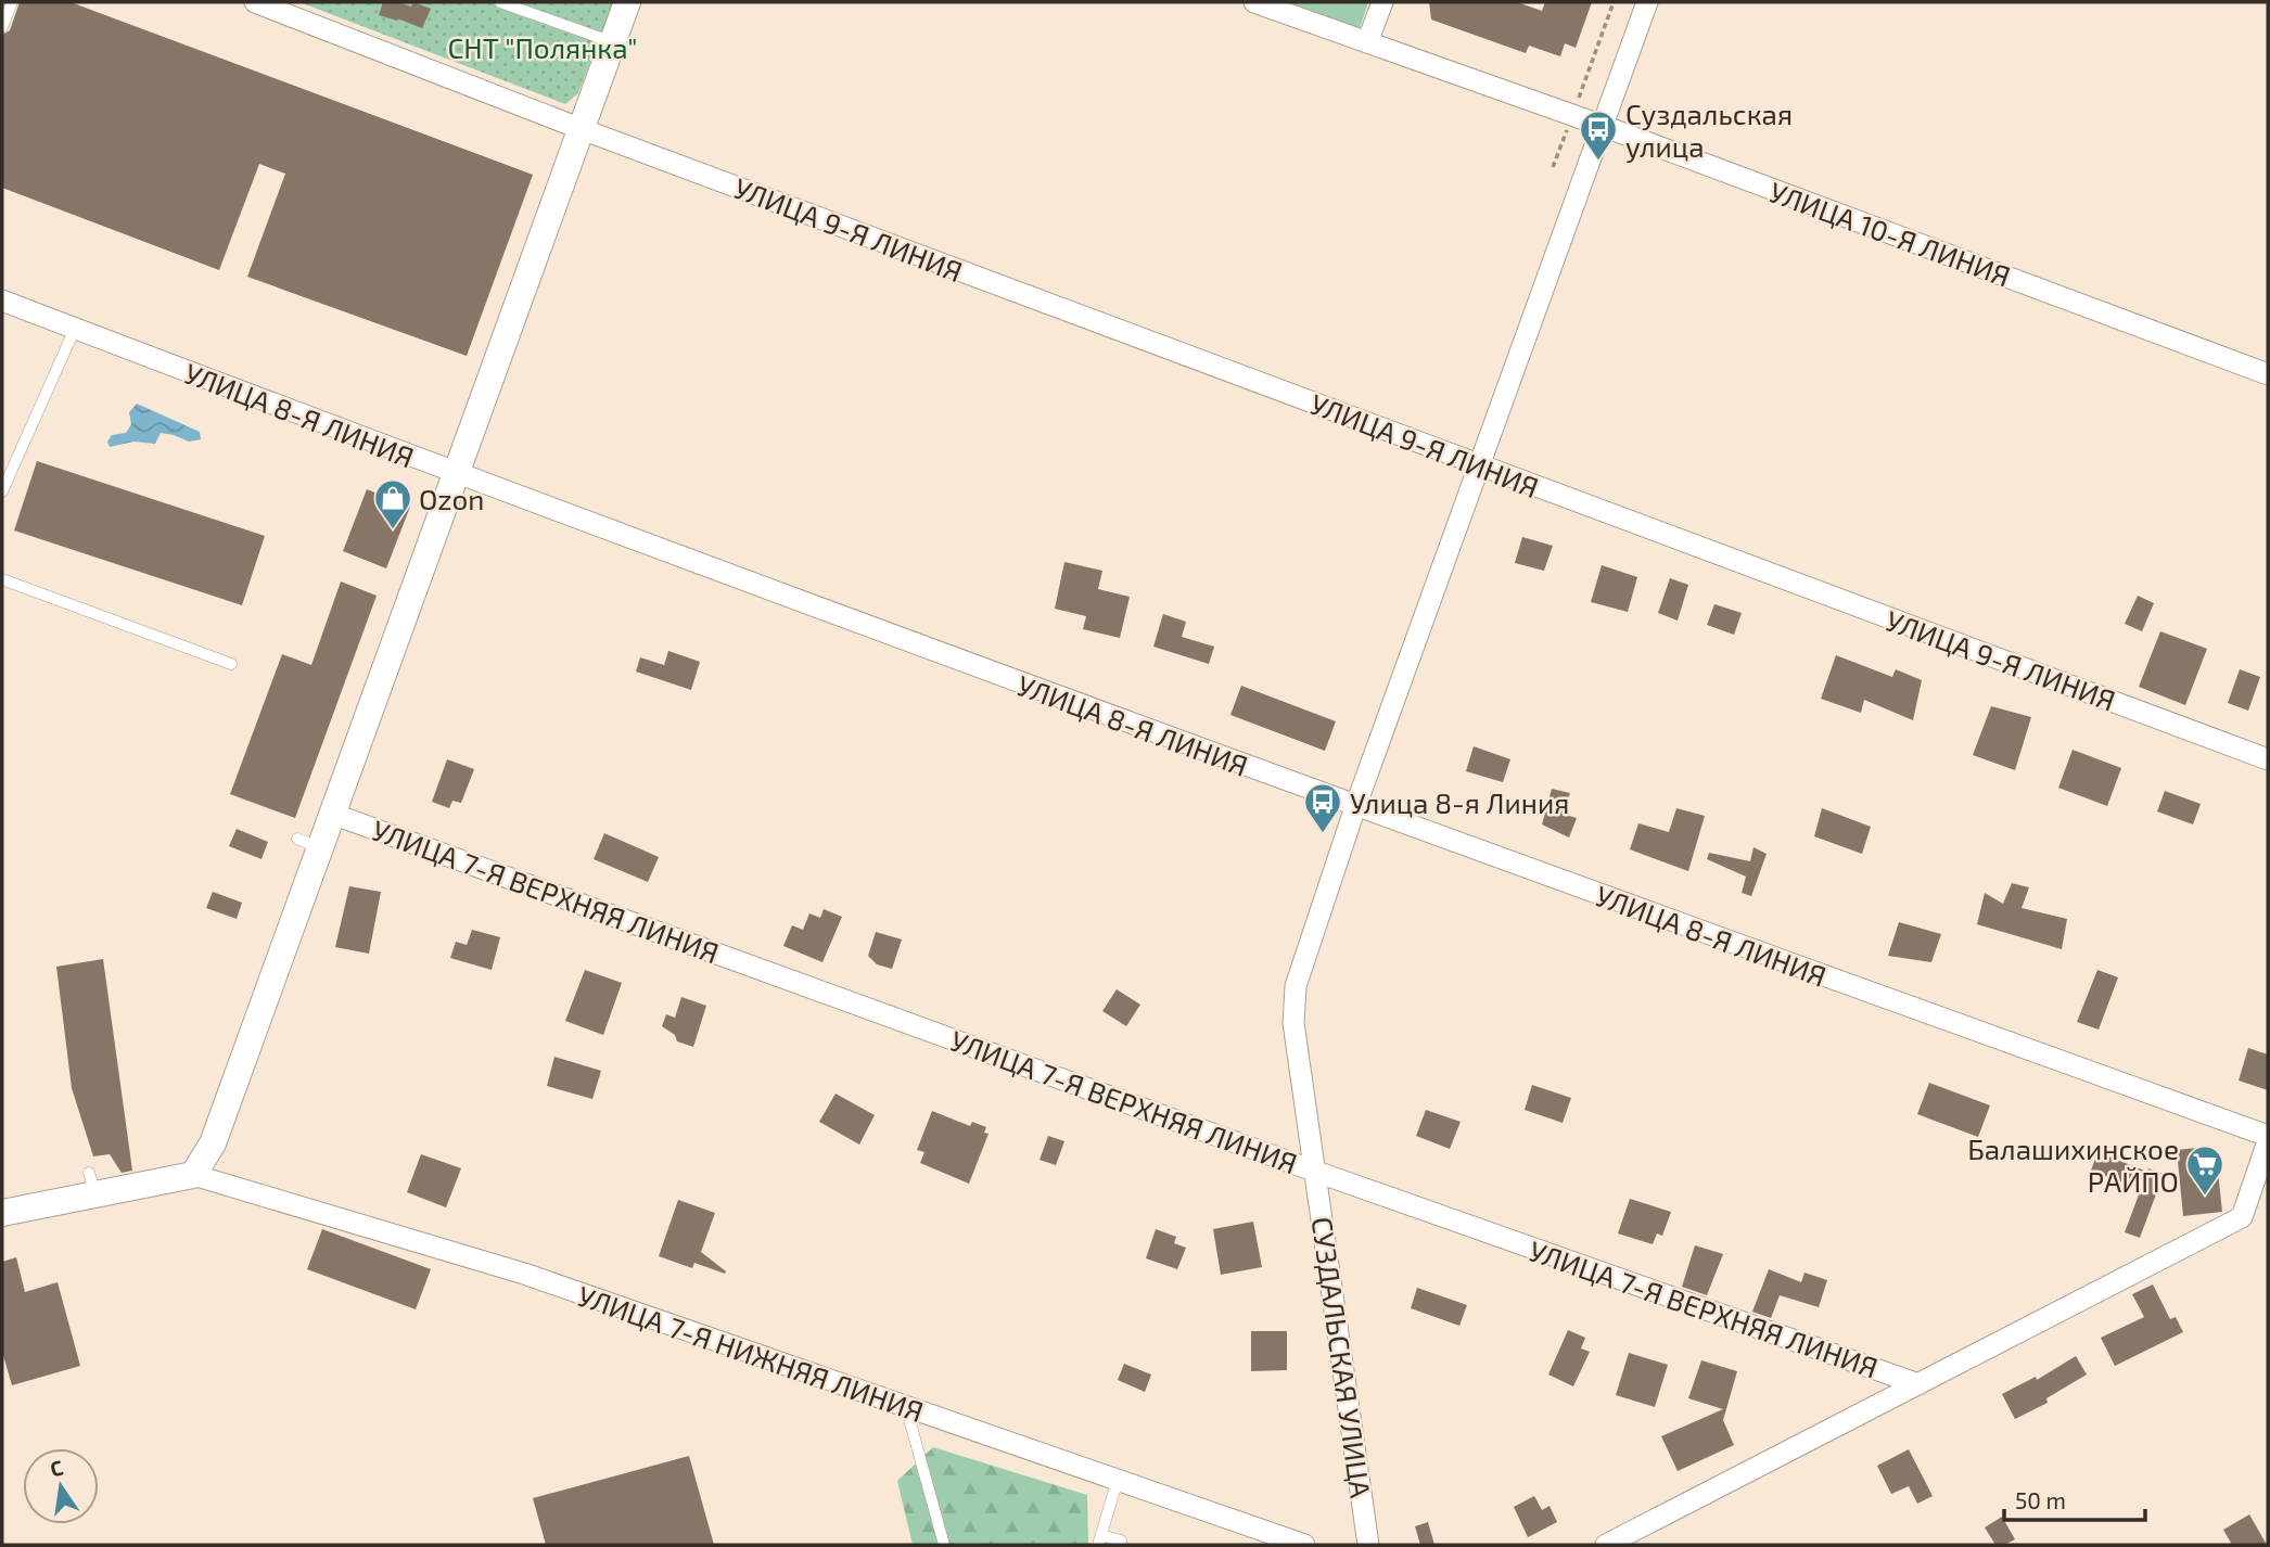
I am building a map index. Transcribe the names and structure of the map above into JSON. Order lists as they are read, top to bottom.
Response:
{
  "streets": {
    "street": [
      "УЛИЦА 9-Я ЛИНИЯ",
      "УЛИЦА 10-Я ЛИНИЯ",
      "УЛИЦА 8-Я ЛИНИЯ",
      "УЛИЦА 7-Я ВЕРХНЯЯ ЛИНИЯ",
      "УЛИЦА 7-Я НИЖНЯЯ ЛИНИЯ",
      "СУЗДАЛЬСКАЯ УЛИЦА"
    ]
  },
  "crossings": [
    ["УЛИЦА 9-Я ЛИНИЯ", "СУЗДАЛЬСКАЯ УЛИЦА"],
    ["УЛИЦА 10-Я ЛИНИЯ", "СУЗДАЛЬСКАЯ УЛИЦА"],
    ["УЛИЦА 8-Я ЛИНИЯ", "СУЗДАЛЬСКАЯ УЛИЦА"],
    ["УЛИЦА 7-Я ВЕРХНЯЯ ЛИНИЯ", "СУЗДАЛЬСКАЯ УЛИЦА"]
  ],
  "parks": ["СНТ \"Полянка\""],
  "places": {
    "bus stop": ["Суздальская улица", "Улица 8-я Линия"],
    "shop": ["Ozon"],
    "supermarket": ["Балашихинское РАЙПО"]
  },
  "scale_bar": "50 m",
  "north": "top"
}
